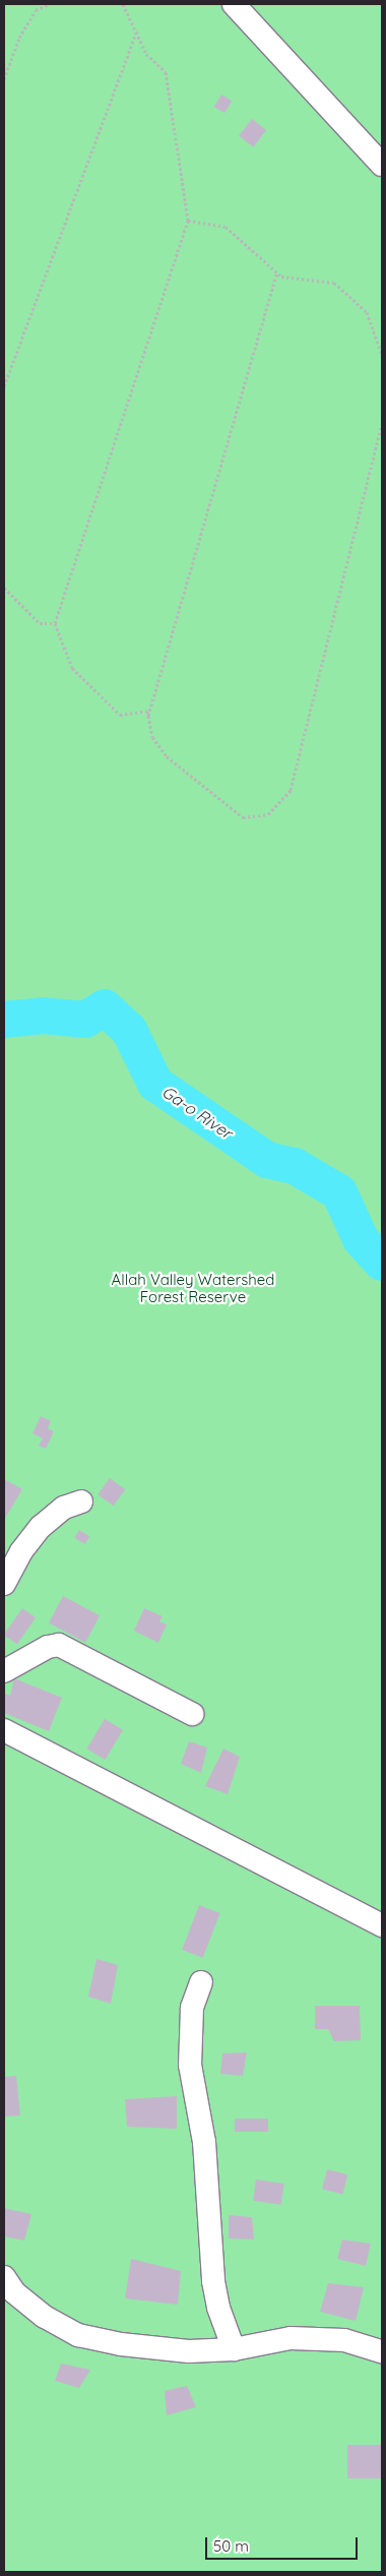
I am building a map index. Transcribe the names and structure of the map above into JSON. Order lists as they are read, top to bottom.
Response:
{
  "water": ["Ga-o River"],
  "parks": ["Allah Valley Watershed Forest Reserve"],
  "scale_bar": "50 m"
}
